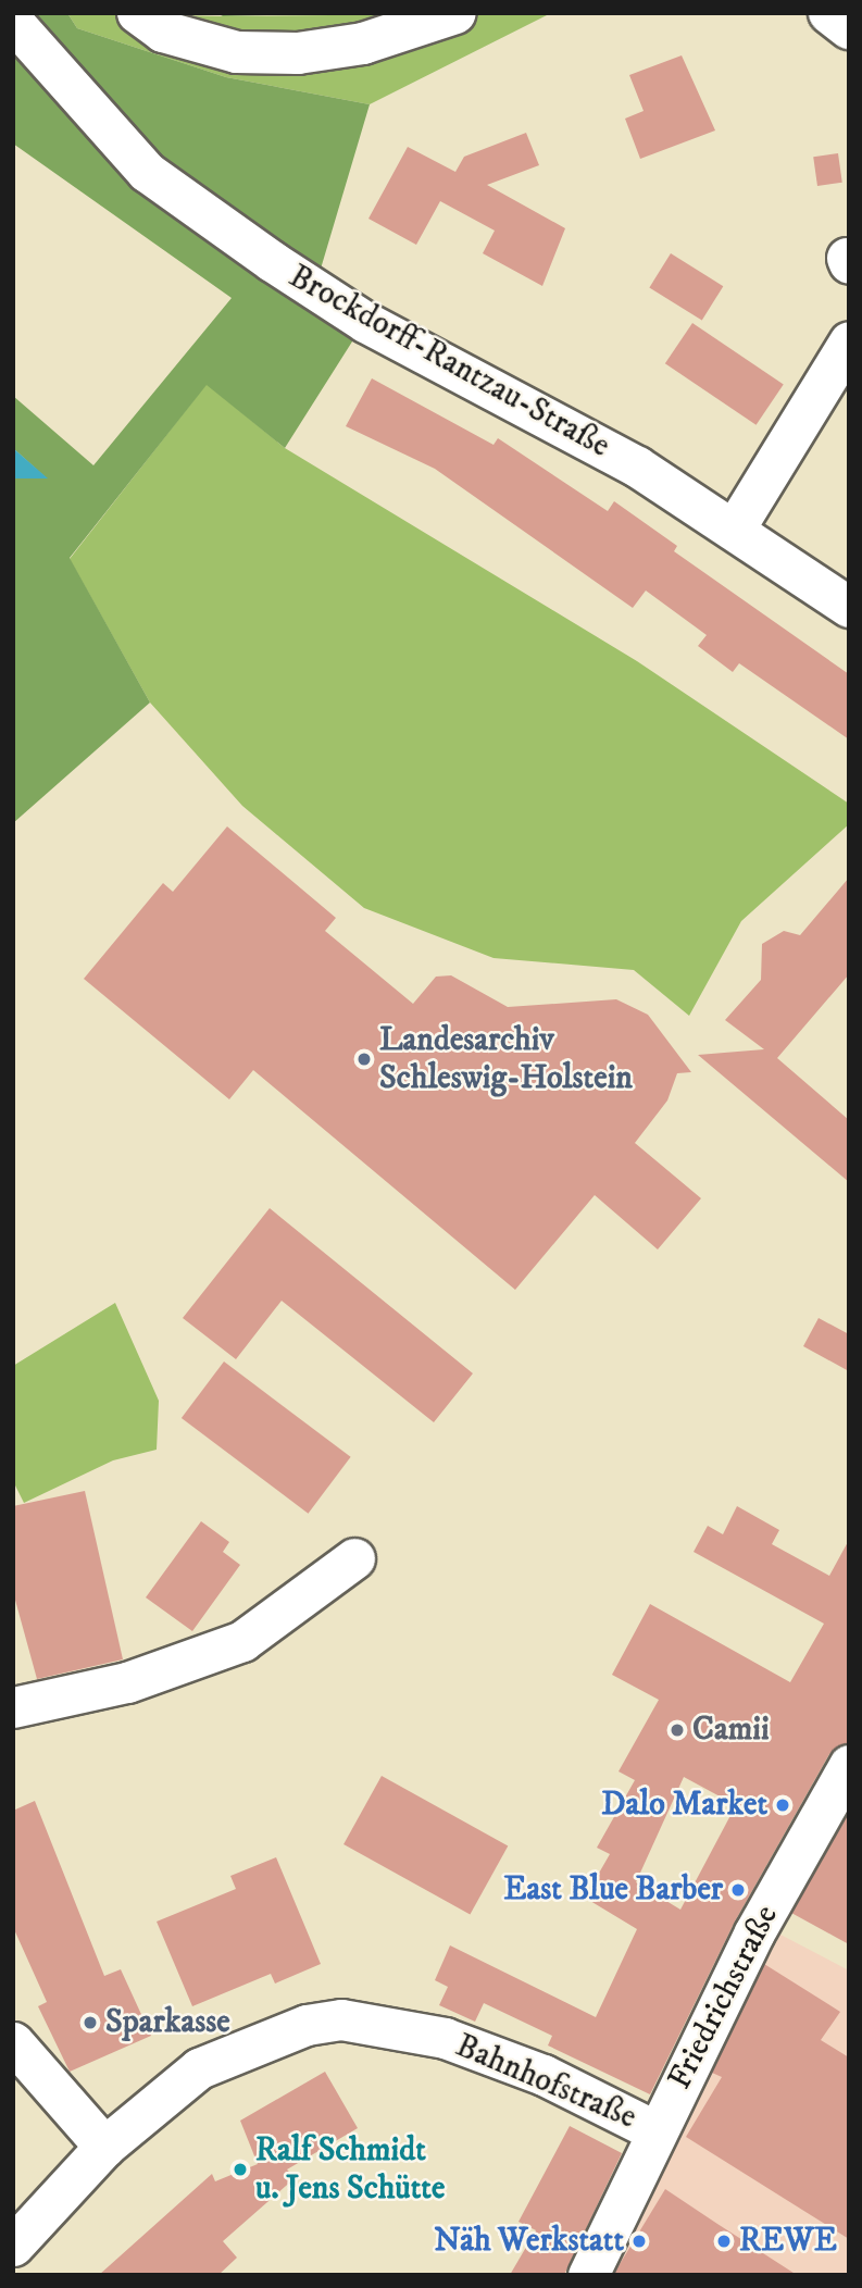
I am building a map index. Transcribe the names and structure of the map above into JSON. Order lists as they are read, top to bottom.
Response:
{
  "streets": {
    "street": ["Brockdorff-Rantzau-Straße", "Friedrichstraße", "Bahnhofstraße"]
  },
  "crossings": [
    ["Friedrichstraße", "Bahnhofstraße"]
  ],
  "places": [
    "Landesarchiv Schleswig-Holstein",
    "Camii",
    "Dalo Market",
    "East Blue Barber",
    "Sparkasse",
    "Ralf Schmidt u. Jens Schütte",
    "Näh Werkstatt",
    "REWE"
  ]
}
